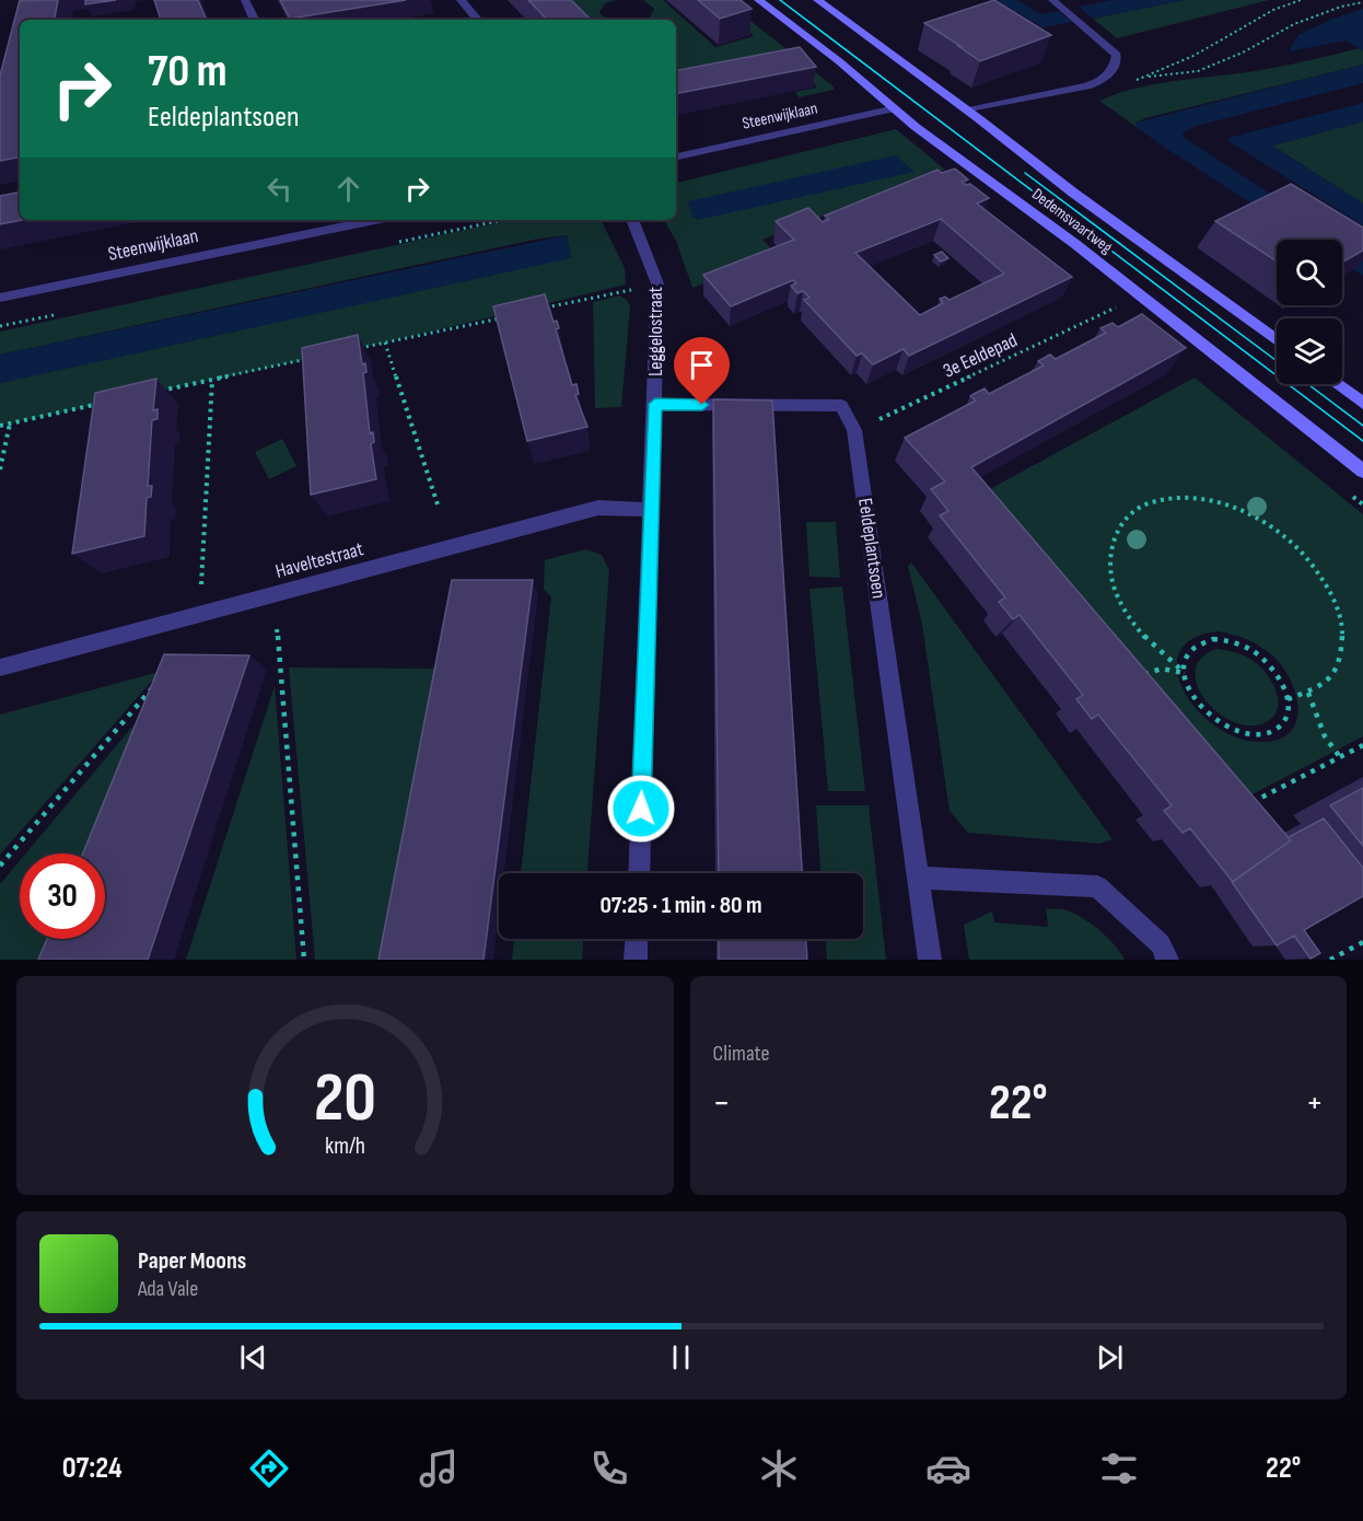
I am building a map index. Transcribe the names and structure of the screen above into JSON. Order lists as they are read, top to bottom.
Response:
{
  "streets": {
    "street": [
      "Steenwijklaan",
      "Dedemsvaartweg",
      "Leggelostraat",
      "Eeldeplantsoen",
      "Haveltestraat"
    ],
    "path": ["3e Eeldepad"]
  },
  "crossings": [
    ["Steenwijklaan", "Dedemsvaartweg"],
    ["Leggelostraat", "Eeldeplantsoen"],
    ["Leggelostraat", "Haveltestraat"],
    ["3e Eeldepad", "Eeldeplantsoen"]
  ],
  "page": {
    "turn": ["70 m", "Eeldeplantsoen"],
    "limit": "30",
    "trip": "07:25 · 1 min · 80 m",
    "tile": "Climate",
    "heat": ["−", "22°", "+"],
    "song": ["Paper Moons", "Ada Vale"],
    "tabs": ["07:24", "22°"],
    "gauge": ["20", "km/h"]
  }
}
